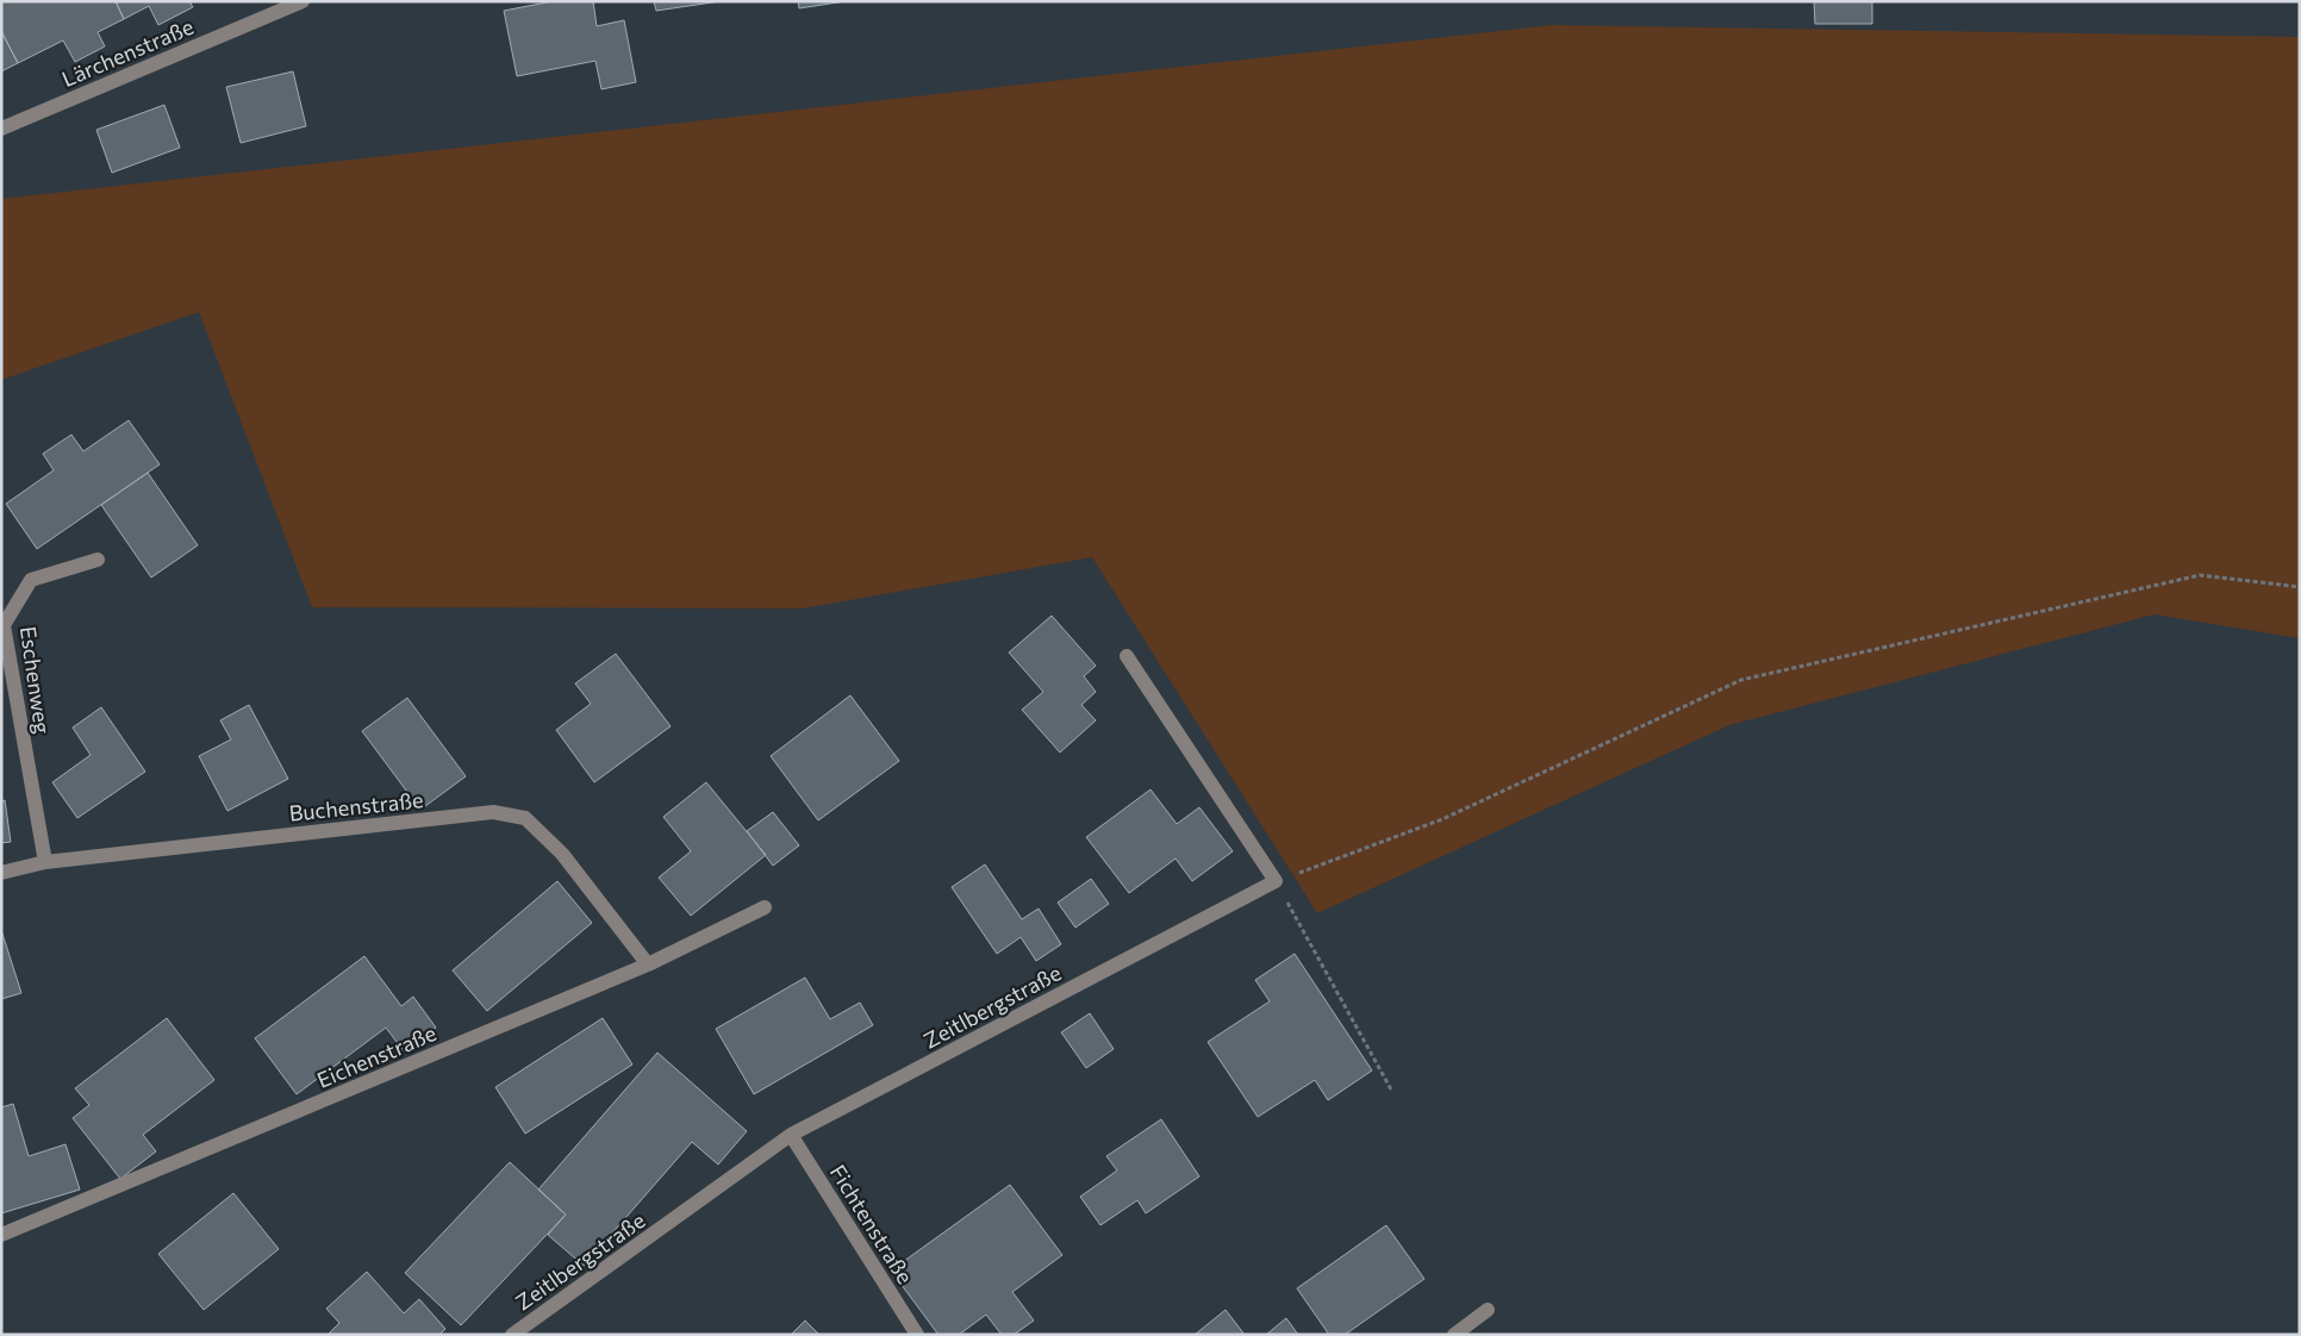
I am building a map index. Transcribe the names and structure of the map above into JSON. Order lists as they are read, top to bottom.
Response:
{
  "streets": {
    "street": [
      "Lärchenstraße",
      "Eschenweg",
      "Buchenstraße",
      "Zeitlbergstraße",
      "Eichenstraße",
      "Fichtenstraße"
    ]
  },
  "crossings": [
    ["Eschenweg", "Buchenstraße"],
    ["Buchenstraße", "Eichenstraße"],
    ["Zeitlbergstraße", "Fichtenstraße"]
  ]
}
